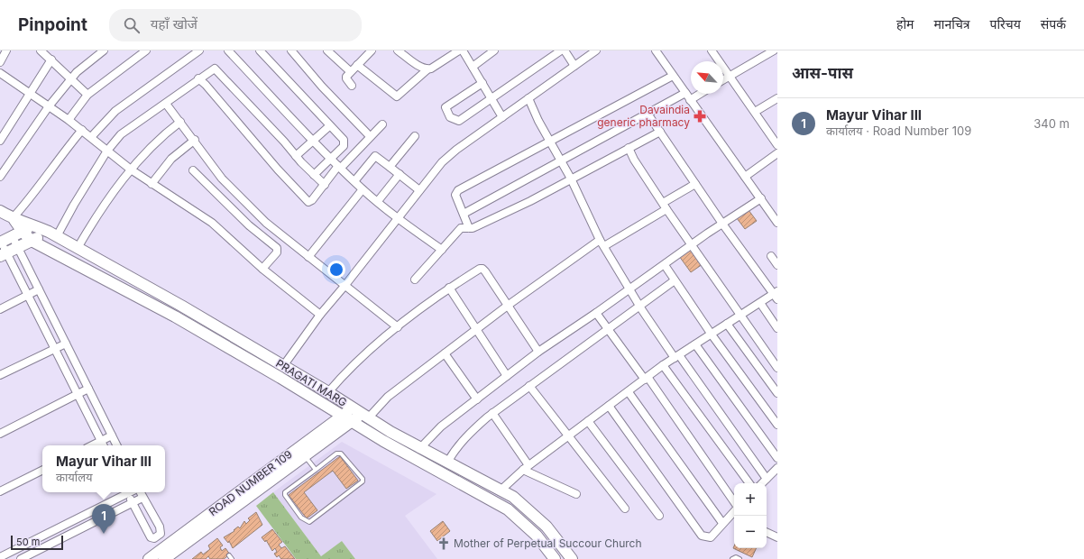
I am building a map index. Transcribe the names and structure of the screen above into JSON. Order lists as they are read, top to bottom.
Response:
{
  "streets": {
    "main road": ["PRAGATI MARG", "ROAD NUMBER 109"]
  },
  "crossings": [
    ["PRAGATI MARG", "ROAD NUMBER 109"]
  ],
  "places": {
    "pharmacy": ["Davaindia generic pharmacy"],
    "church": ["Mother of Perpetual Succour Church"]
  },
  "scale_bar": "50 m",
  "north": "top left",
  "page": {
    "header": "Pinpoint",
    "search": "यहाँ खोजें",
    "nav": [
      "होम",
      "मानचित्र",
      "परिचय",
      "संपर्क"
    ],
    "heading": "आस-पास",
    "list": [
      {
        "mark": "1",
        "name": "Mayur Vihar III",
        "note": "कार्यालय · Road Number 109",
        "value": "340 m"
      }
    ],
    "popup": ["Mayur Vihar III", "कार्यालय"],
    "map_buttons": ["+", "−"],
    "pins": "1",
    "scale": "50 m"
  }
}
